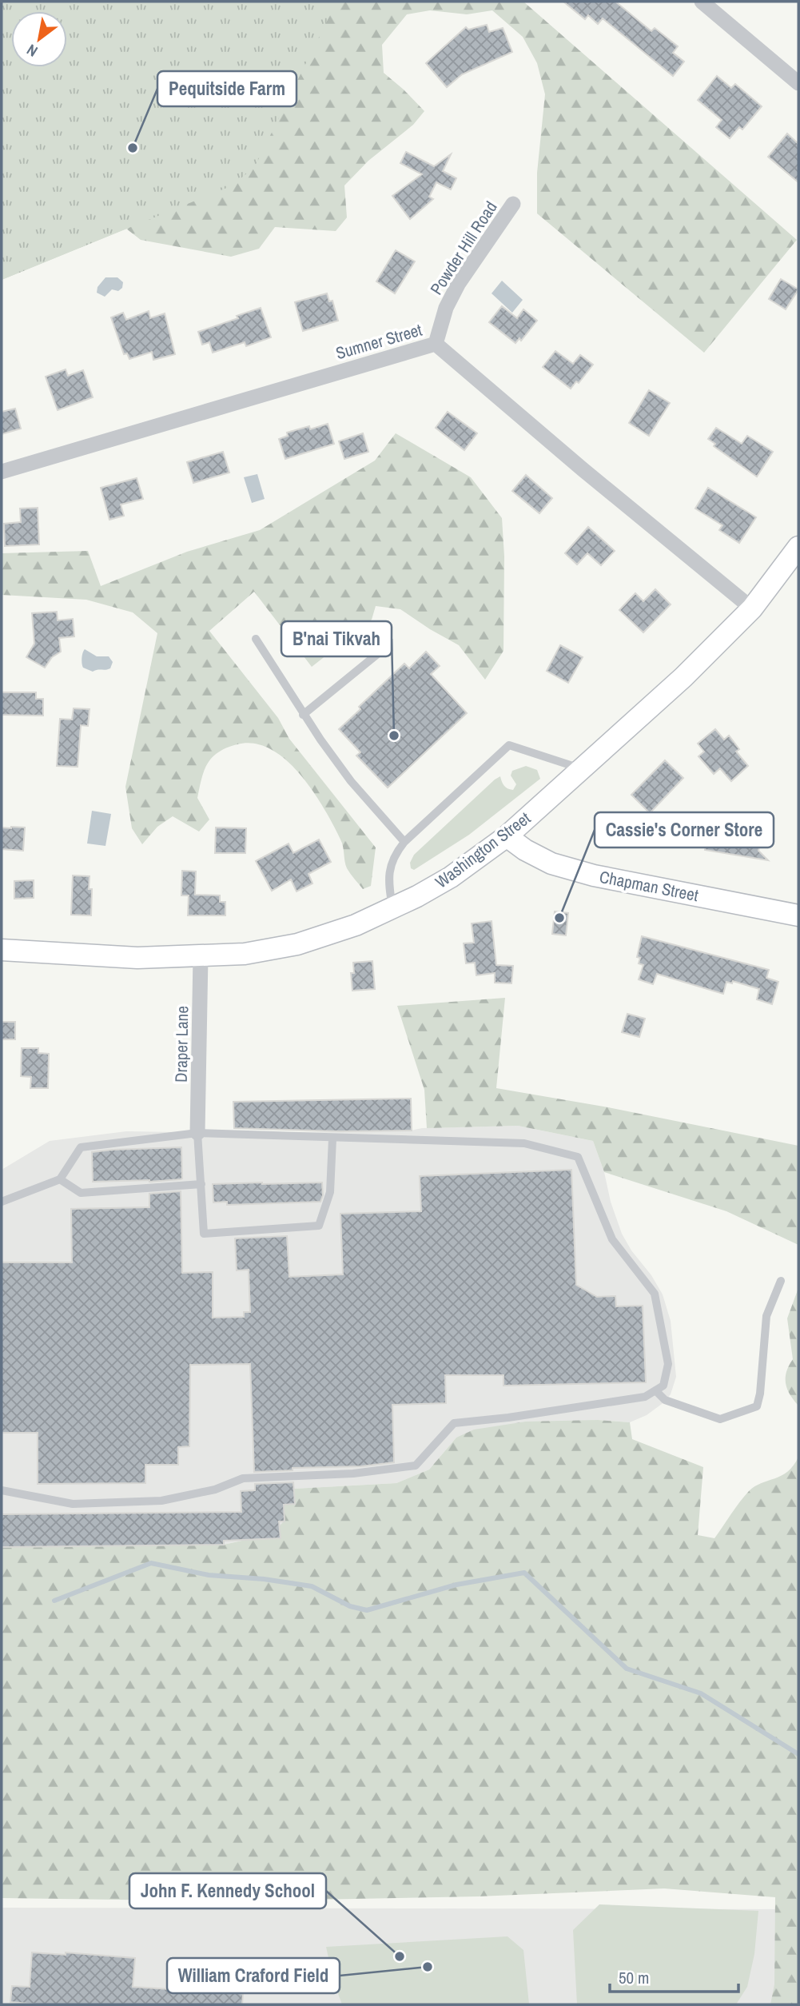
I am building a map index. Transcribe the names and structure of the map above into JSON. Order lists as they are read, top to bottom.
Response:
{
  "streets": {
    "main road": ["Washington Street", "Chapman Street"],
    "street": ["Powder Hill Road", "Sumner Street", "Draper Lane"]
  },
  "crossings": [
    ["Powder Hill Road", "Sumner Street"],
    ["Sumner Street", "Washington Street"],
    ["Washington Street", "Chapman Street"],
    ["Washington Street", "Draper Lane"]
  ],
  "places": [
    "Pequitside Farm",
    "B'nai Tikvah",
    "Cassie's Corner Store",
    "John F. Kennedy School",
    "William Craford Field"
  ],
  "scale_bar": "50 m",
  "north": "bottom left"
}
